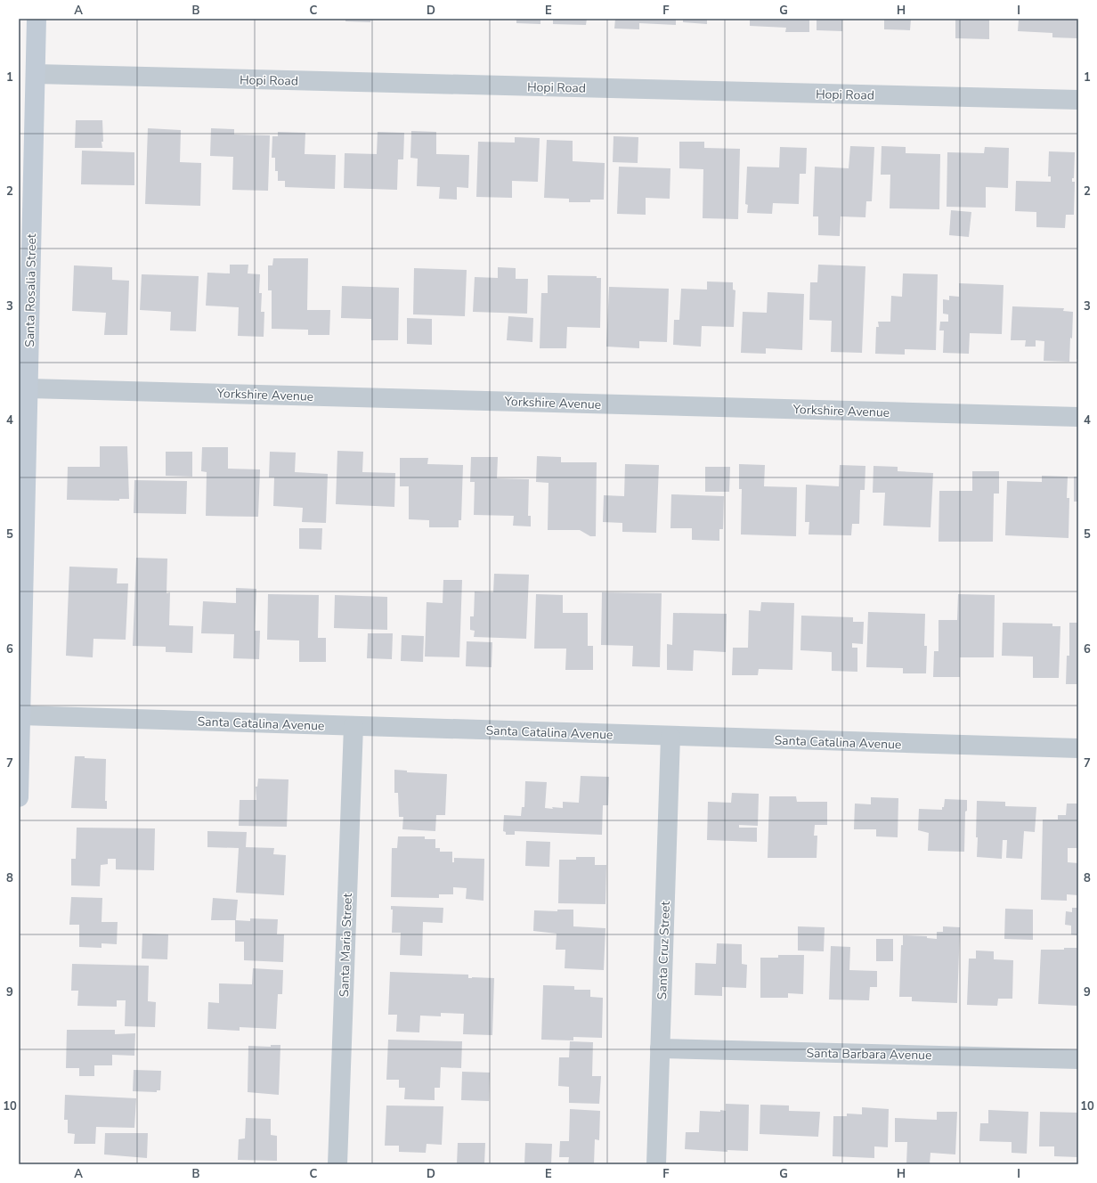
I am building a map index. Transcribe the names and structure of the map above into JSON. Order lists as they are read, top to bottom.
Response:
{
  "streets": {
    "street": [
      "Hopi Road",
      "Santa Rosalia Street",
      "Yorkshire Avenue",
      "Santa Catalina Avenue",
      "Santa Maria Street",
      "Santa Cruz Street",
      "Santa Barbara Avenue"
    ]
  },
  "crossings": [
    ["Hopi Road", "Santa Rosalia Street"],
    ["Santa Rosalia Street", "Yorkshire Avenue"],
    ["Santa Rosalia Street", "Santa Catalina Avenue"],
    ["Santa Catalina Avenue", "Santa Maria Street"],
    ["Santa Catalina Avenue", "Santa Cruz Street"],
    ["Santa Cruz Street", "Santa Barbara Avenue"]
  ],
  "grid": {
    "columns": [
      "A",
      "B",
      "C",
      "D",
      "E",
      "F",
      "G",
      "H",
      "I"
    ],
    "rows": [
      "1",
      "2",
      "3",
      "4",
      "5",
      "6",
      "7",
      "8",
      "9",
      "10"
    ]
  }
}
